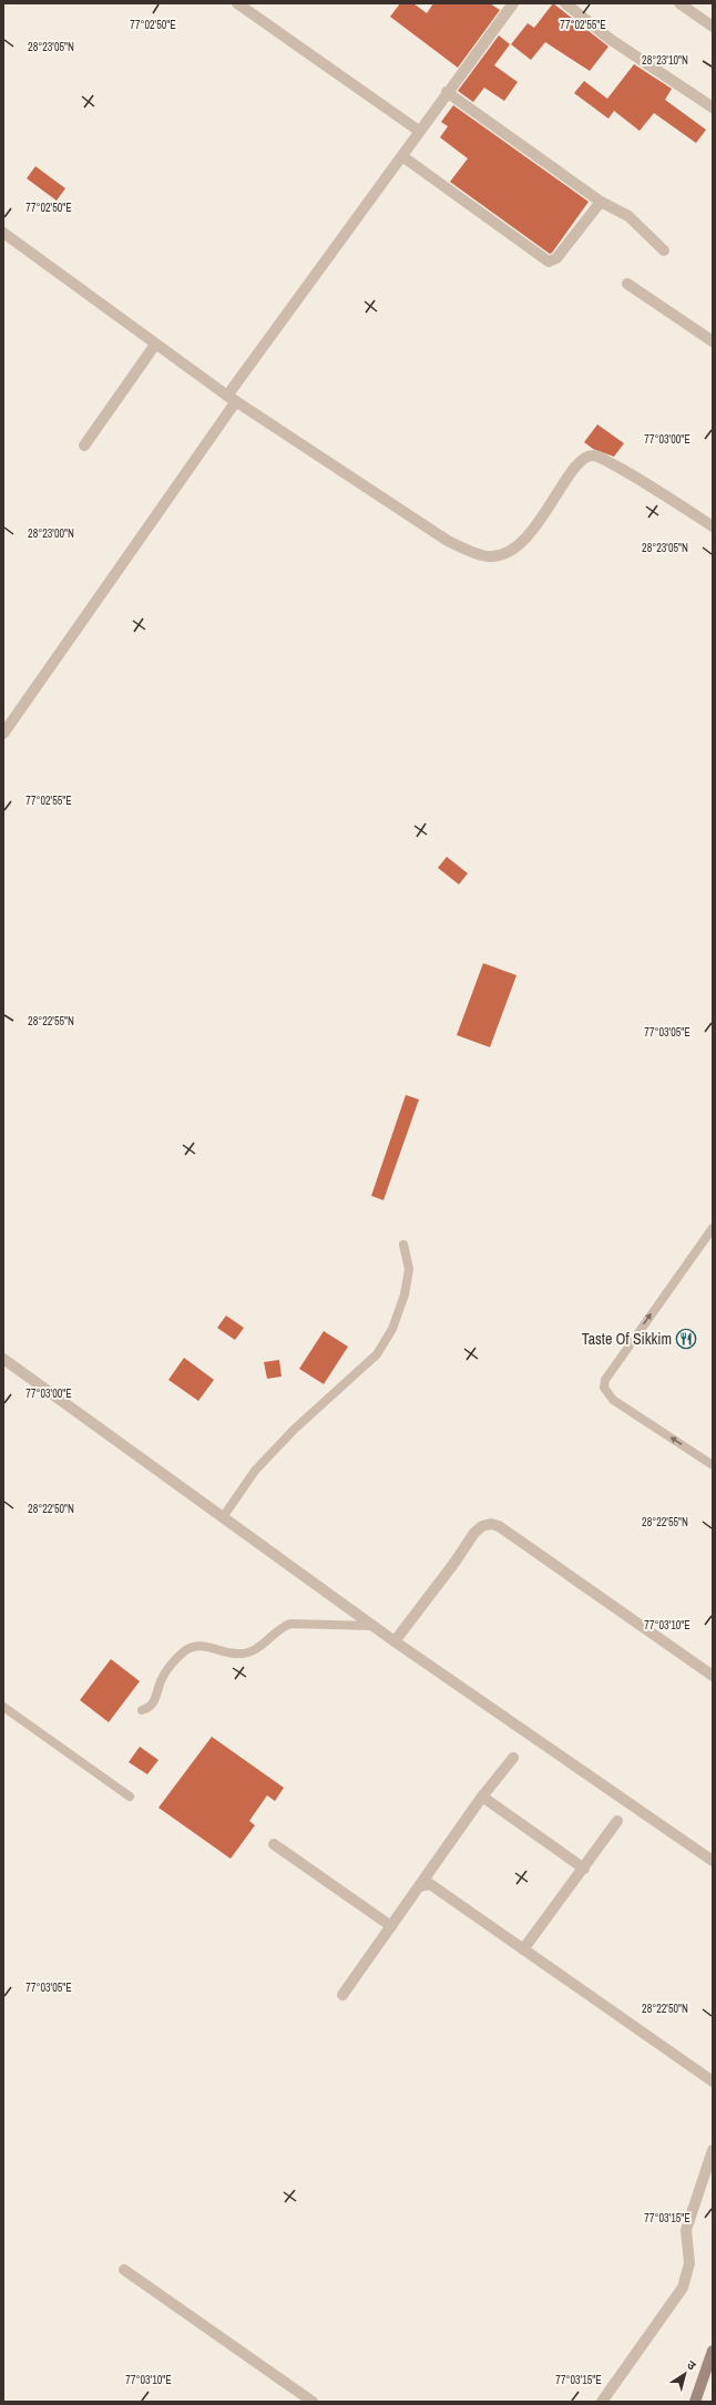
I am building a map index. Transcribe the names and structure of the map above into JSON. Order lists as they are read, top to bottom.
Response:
{
  "places": {
    "restaurant": ["Taste Of Sikkim"]
  },
  "north": "top right",
  "coordinates": [
    "77°02'50\"E",
    "77°02'55\"E",
    "28°23'05\"N",
    "28°23'10\"N",
    "77°03'00\"E",
    "28°23'00\"N",
    "28°22'55\"N",
    "77°03'05\"E",
    "28°22'50\"N",
    "77°03'10\"E",
    "77°03'15\"E"
  ]
}
